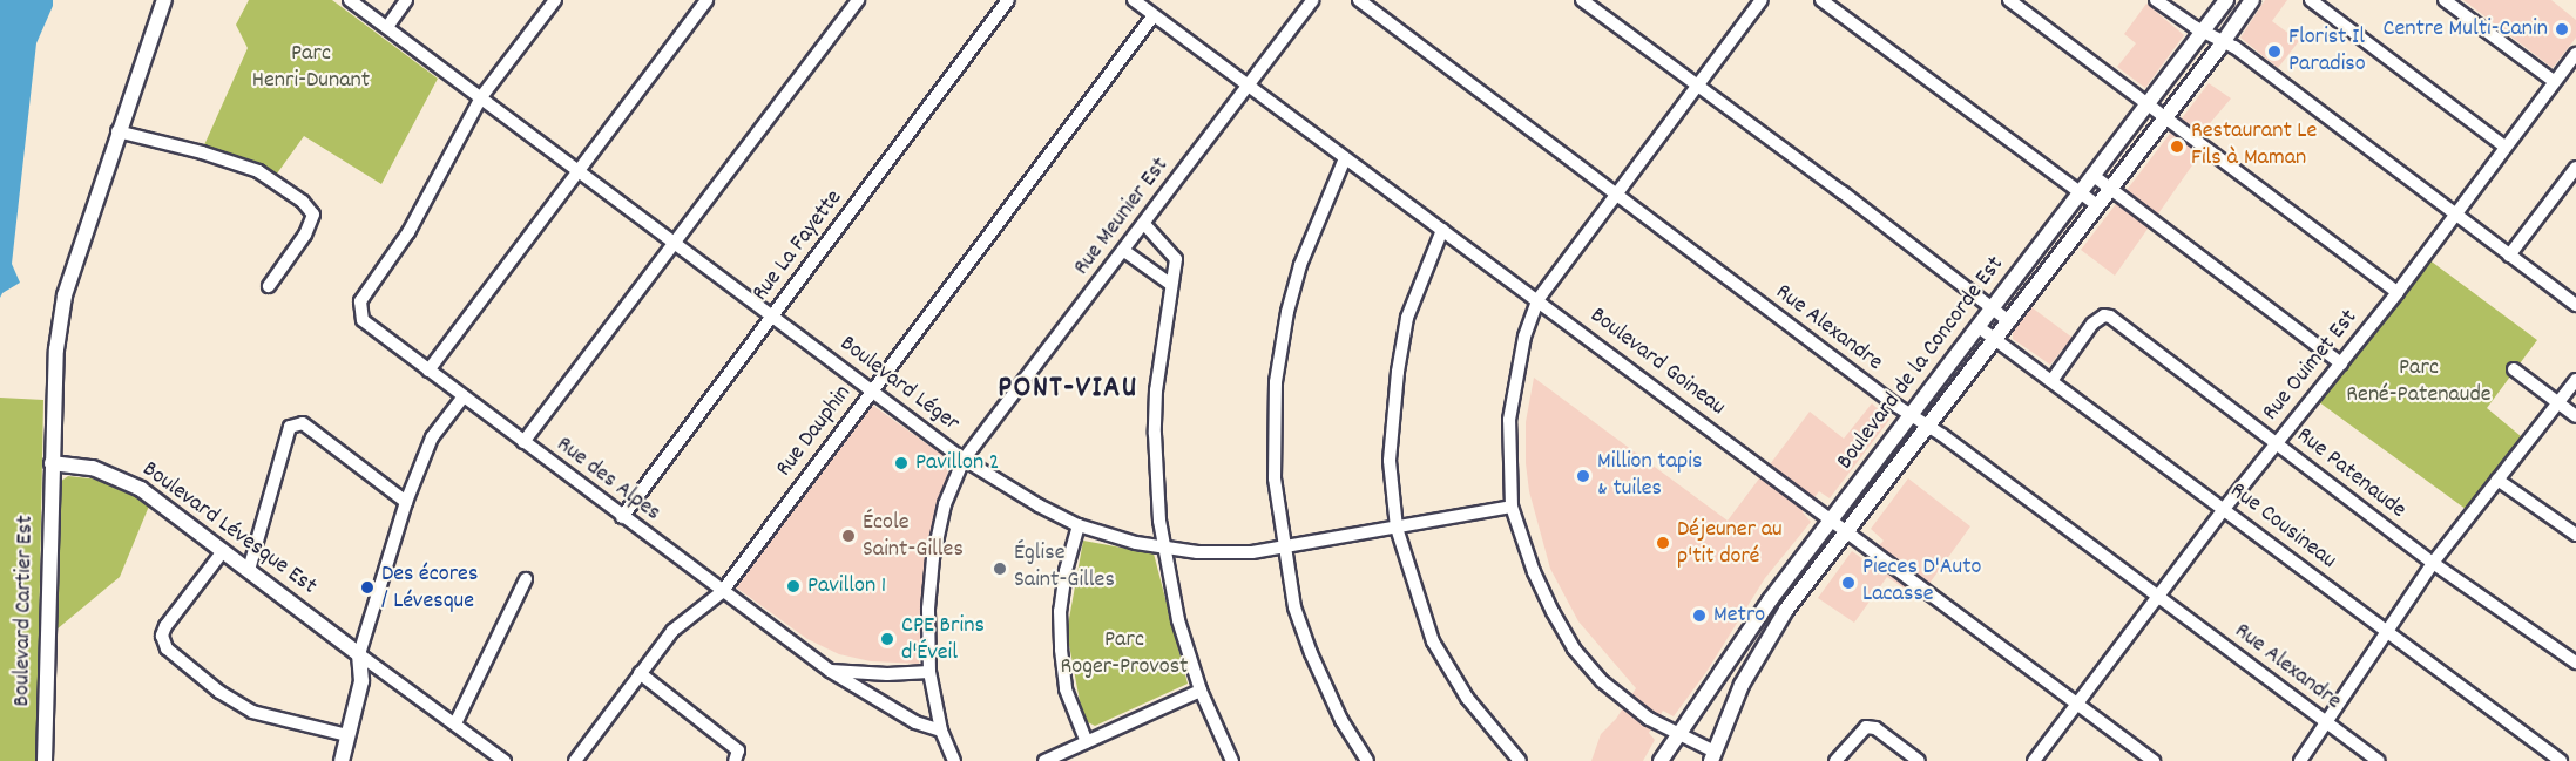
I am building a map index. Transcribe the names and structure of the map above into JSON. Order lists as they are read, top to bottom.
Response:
{
  "streets": {
    "street": [
      "Rue Meunier Est",
      "Rue La Fayette",
      "Rue Alexandre",
      "Boulevard Goineau",
      "Boulevard de la Concorde Est",
      "Rue Ouimet Est",
      "Boulevard Léger",
      "Rue Dauphin",
      "Rue Patenaude",
      "Rue des Alpes",
      "Rue Cousineau",
      "Boulevard Lévesque Est",
      "Boulevard Cartier Est"
    ]
  },
  "crossings": [
    ["Rue Meunier Est", "Boulevard Goineau"],
    ["Rue Meunier Est", "Boulevard Léger"],
    ["Rue Meunier Est", "Rue des Alpes"],
    ["Rue La Fayette", "Boulevard Léger"],
    ["Rue La Fayette", "Rue des Alpes"],
    ["Rue Alexandre", "Boulevard de la Concorde Est"],
    ["Rue Alexandre", "Rue Ouimet Est"],
    ["Boulevard Goineau", "Boulevard de la Concorde Est"],
    ["Boulevard Goineau", "Rue Ouimet Est"],
    ["Boulevard Goineau", "Rue Dauphin"],
    ["Boulevard de la Concorde Est", "Rue Cousineau"],
    ["Rue Ouimet Est", "Rue Patenaude"],
    ["Rue Ouimet Est", "Rue Cousineau"],
    ["Boulevard Léger", "Rue Dauphin"],
    ["Boulevard Léger", "Rue des Alpes"],
    ["Rue Dauphin", "Rue des Alpes"],
    ["Rue Patenaude", "Rue Cousineau"],
    ["Boulevard Lévesque Est", "Boulevard Cartier Est"]
  ],
  "districts": ["PONT-VIAU"],
  "parks": ["Parc Henri-Dunant", "Parc René-Patenaude", "Parc Roger-Provost"],
  "places": [
    "Centre Multi-Canin",
    "Florist Il Paradiso",
    "Restaurant Le Fils à Maman",
    "Pavillon 2",
    "Million tapis & tuiles",
    "École Saint-Gilles",
    "Déjeuner au p'tit doré",
    "Église Saint-Gilles",
    "Pieces D'Auto Lacasse",
    "Pavillon 1",
    "Des écores / Lévesque",
    "Metro",
    "CPE Brins d'Éveil"
  ]
}
